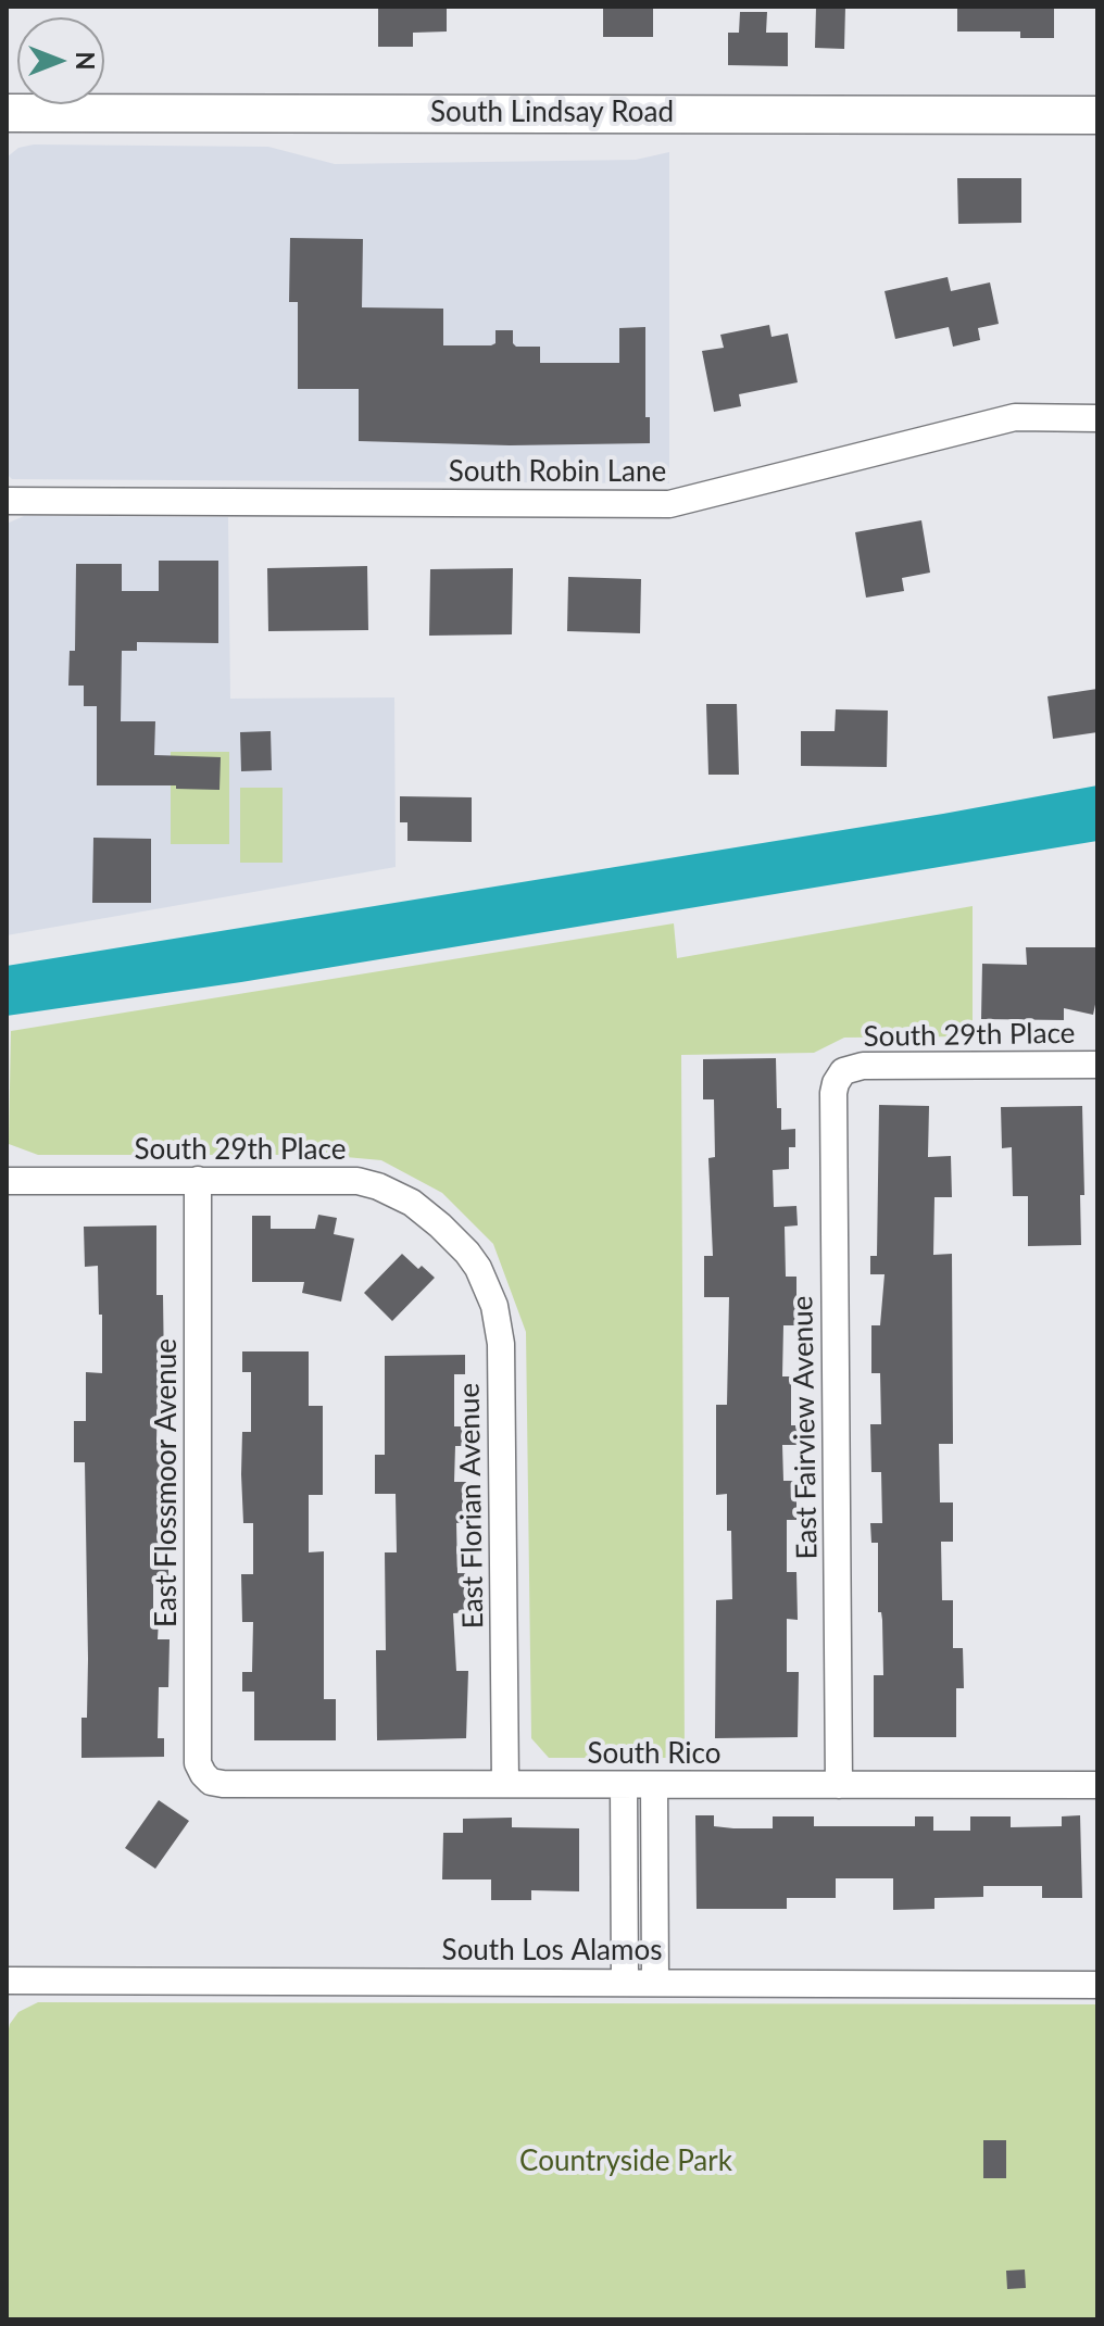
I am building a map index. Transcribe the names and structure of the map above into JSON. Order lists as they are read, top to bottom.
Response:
{
  "streets": {
    "main road": ["South Lindsay Road"],
    "street": [
      "South Robin Lane",
      "South 29th Place",
      "East Fairview Avenue",
      "East Flossmoor Avenue",
      "East Florian Avenue",
      "South Rico",
      "South Los Alamos"
    ]
  },
  "crossings": [
    ["South 29th Place", "East Fairview Avenue"],
    ["South 29th Place", "East Flossmoor Avenue"],
    ["South 29th Place", "East Florian Avenue"],
    ["East Fairview Avenue", "South Rico"],
    ["East Flossmoor Avenue", "South Rico"],
    ["East Florian Avenue", "South Rico"]
  ],
  "parks": ["Countryside Park"],
  "north": "right"
}
